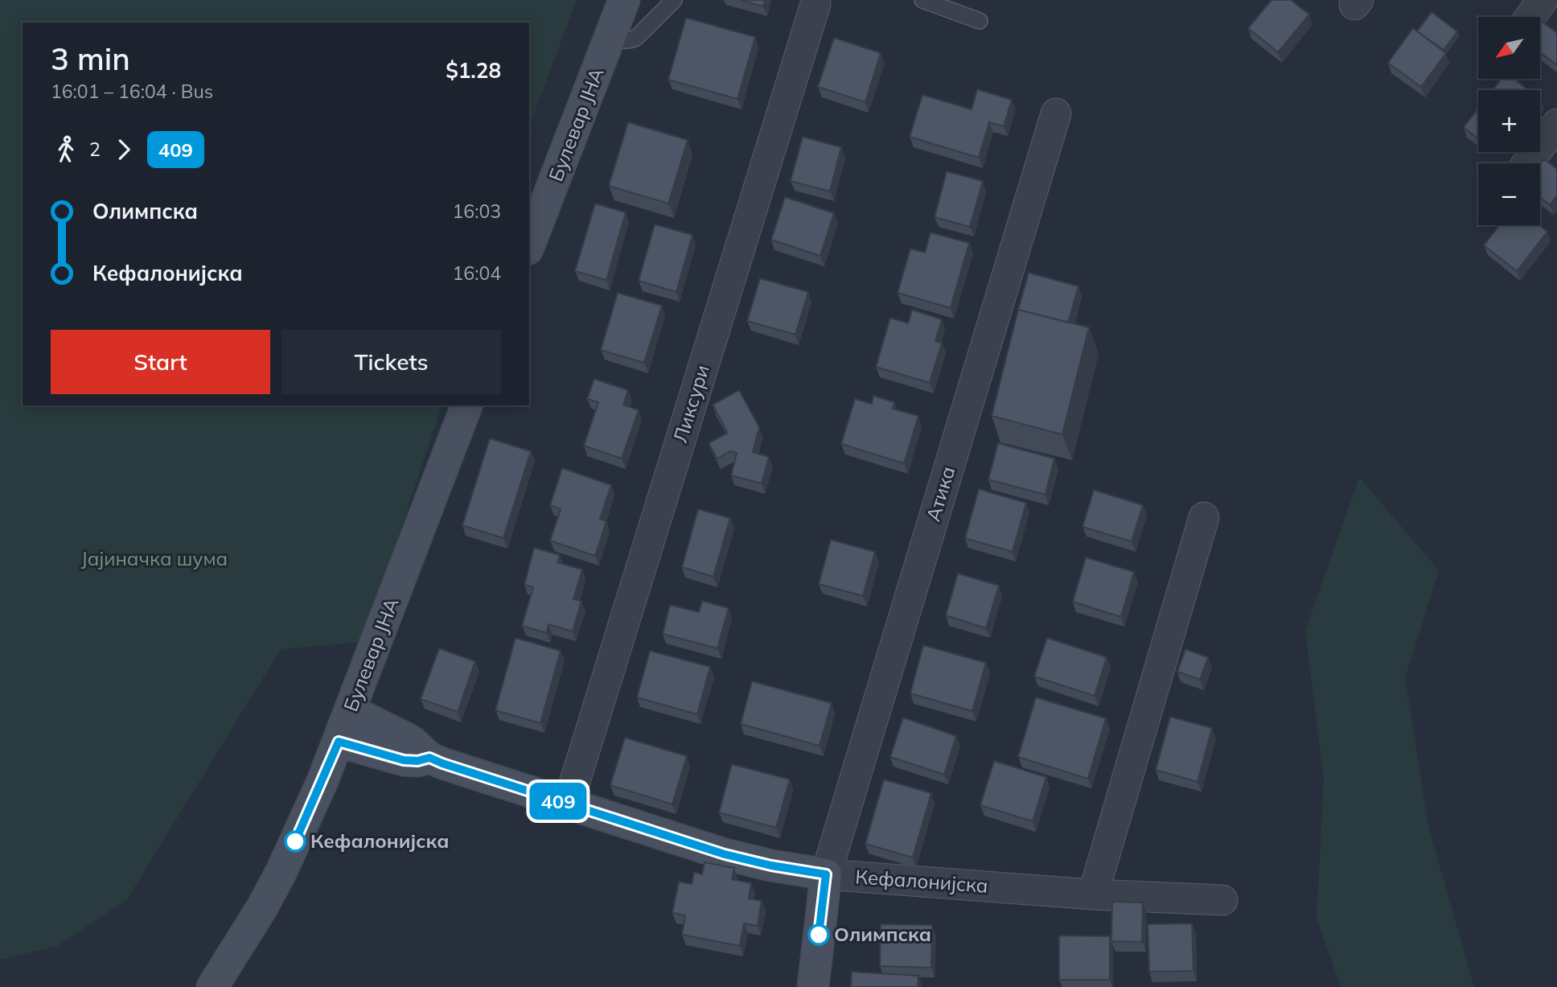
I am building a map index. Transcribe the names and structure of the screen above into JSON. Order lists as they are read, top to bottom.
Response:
{
  "streets": {
    "main road": ["Булевар ЈНА", "Кефалонијска"],
    "street": ["Ликсури", "Атика"]
  },
  "crossings": [
    ["Булевар ЈНА", "Кефалонијска"],
    ["Ликсури", "Кефалонијска"],
    ["Атика", "Кефалонијска"]
  ],
  "parks": ["Јајиначка шума"],
  "places": ["Кефалонијска", "Олимпска"],
  "lines": ["bus line 409"],
  "north": "bottom left",
  "page": {
    "on_map": "409",
    "map_buttons": ["+", "−"],
    "heading": ["3 min", "16:01 – 16:04 · Bus", "$1.28"],
    "legs": ["2", "409"],
    "list": [
      {
        "name": "Олимпска",
        "value": "16:03"
      },
      {
        "name": "Кефалонијска",
        "value": "16:04"
      }
    ],
    "buttons": ["Start", "Tickets"]
  }
}
